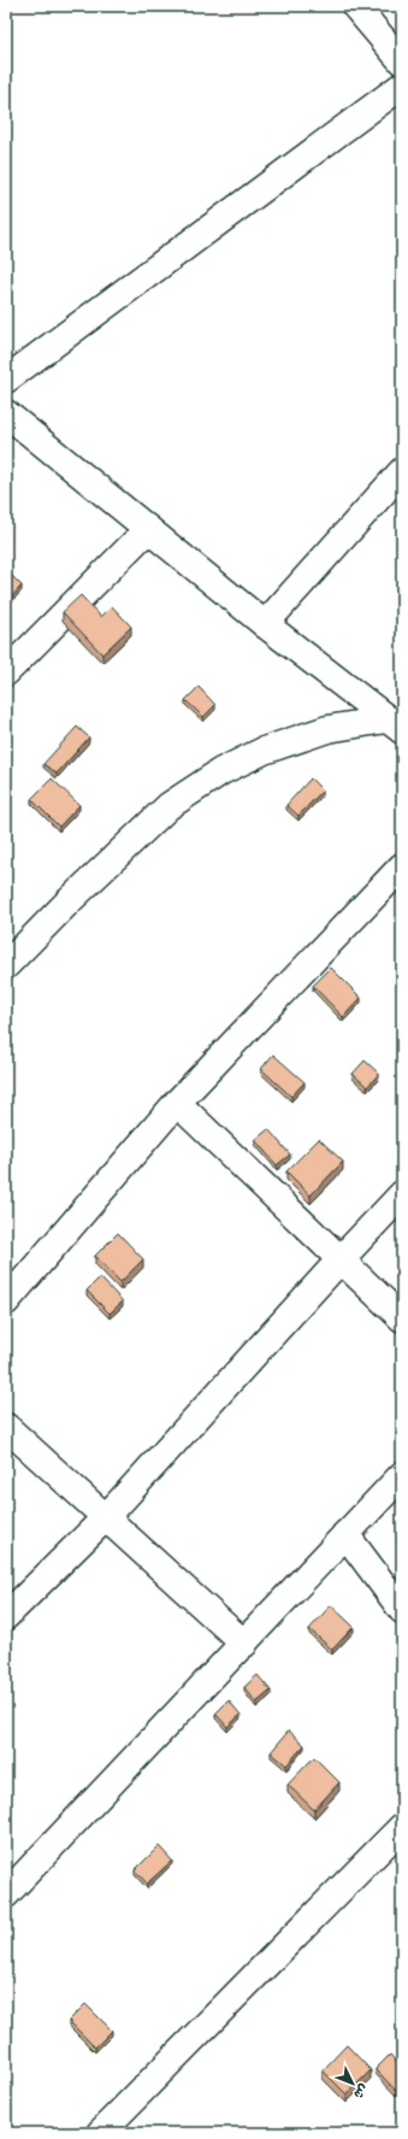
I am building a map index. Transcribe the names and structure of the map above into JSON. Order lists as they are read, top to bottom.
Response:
{
  "north": "bottom right"
}
